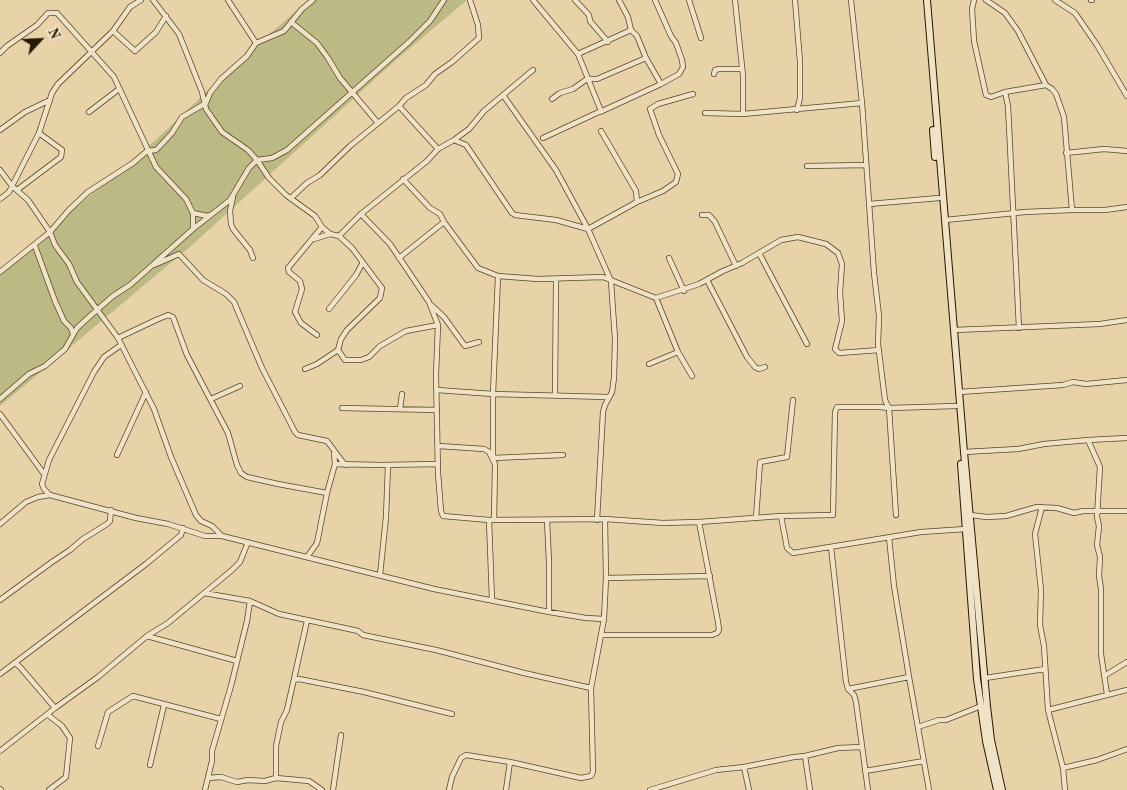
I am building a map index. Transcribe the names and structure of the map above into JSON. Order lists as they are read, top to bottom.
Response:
{
  "north": "top right"
}
